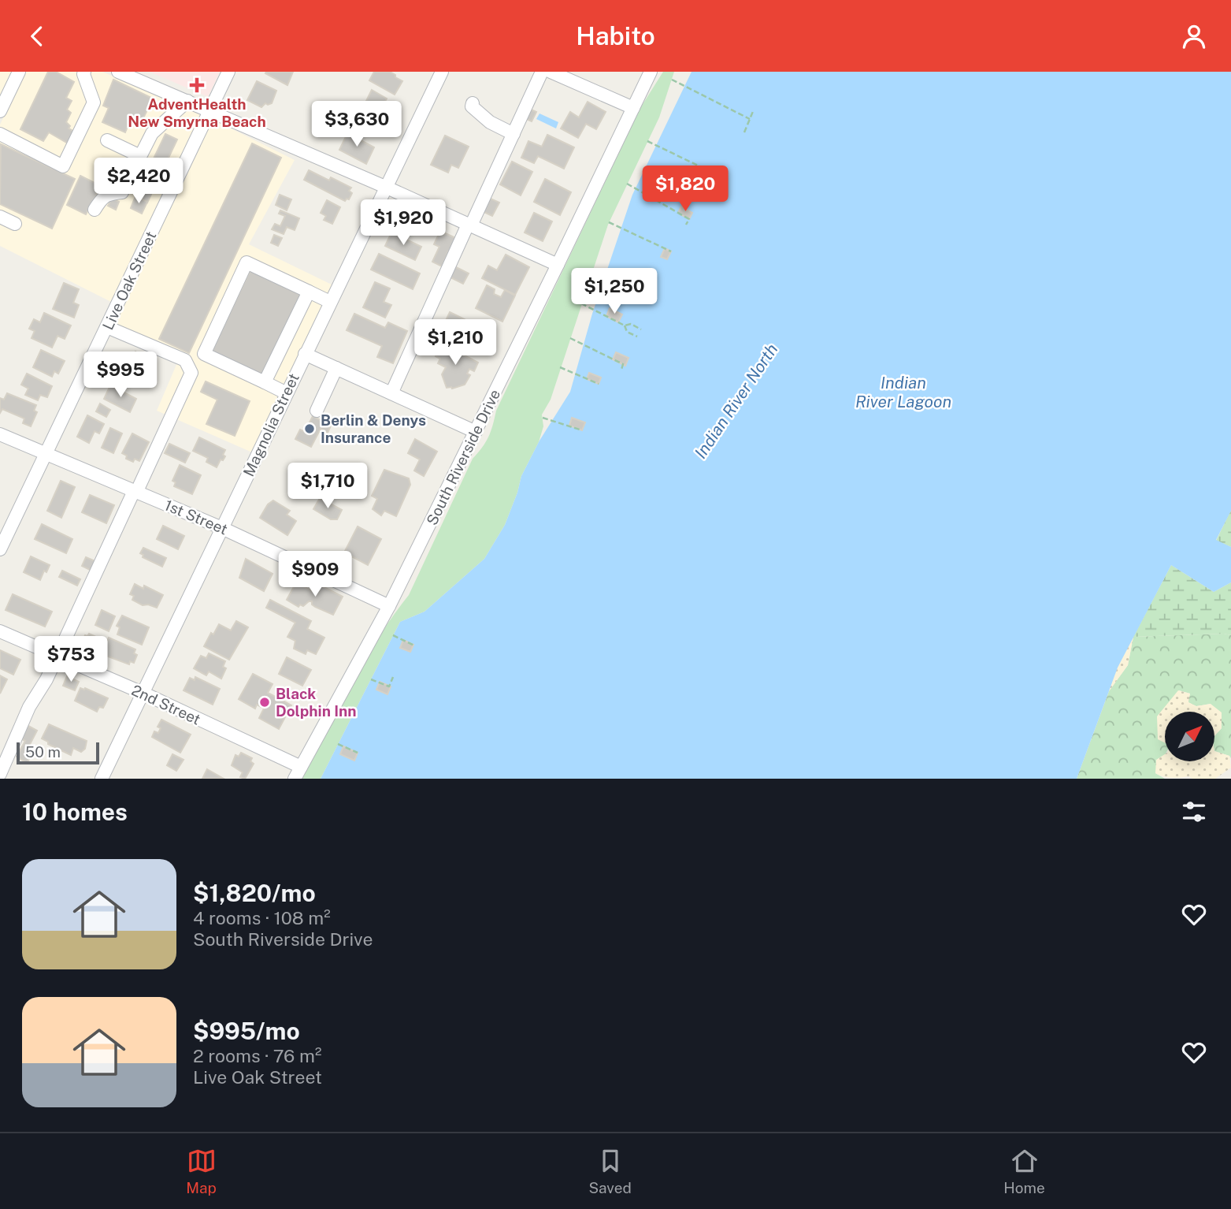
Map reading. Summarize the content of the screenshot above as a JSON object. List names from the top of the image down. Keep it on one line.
{"streets":{"street":["Live Oak Street","Magnolia Street","South Riverside Drive","1st Street","2nd Street"]},"crossings":[["Live Oak Street","1st Street"],["Magnolia Street","1st Street"],["Magnolia Street","2nd Street"],["South Riverside Drive","1st Street"],["South Riverside Drive","2nd Street"]],"water":["Indian River Lagoon","Indian River North"],"places":{"health":["AdventHealth New Smyrna Beach"],"other":["Berlin & Denys Insurance","Black Dolphin Inn"]},"scale_bar":"50 m","north":"top right","page":{"header":"Habito","price":["$3,630","$2,420","$1,820","$1,920","$1,250","$1,210","$995","$1,710","$909","$753"],"scale":"50 m","heading":"10 homes","list":[{"name":"$1,820/mo","note":"4 rooms · 108 m² · South Riverside Drive"},{"name":"$995/mo","note":"2 rooms · 76 m² · Live Oak Street"}],"tabs":["Map","Saved","Home"]}}
